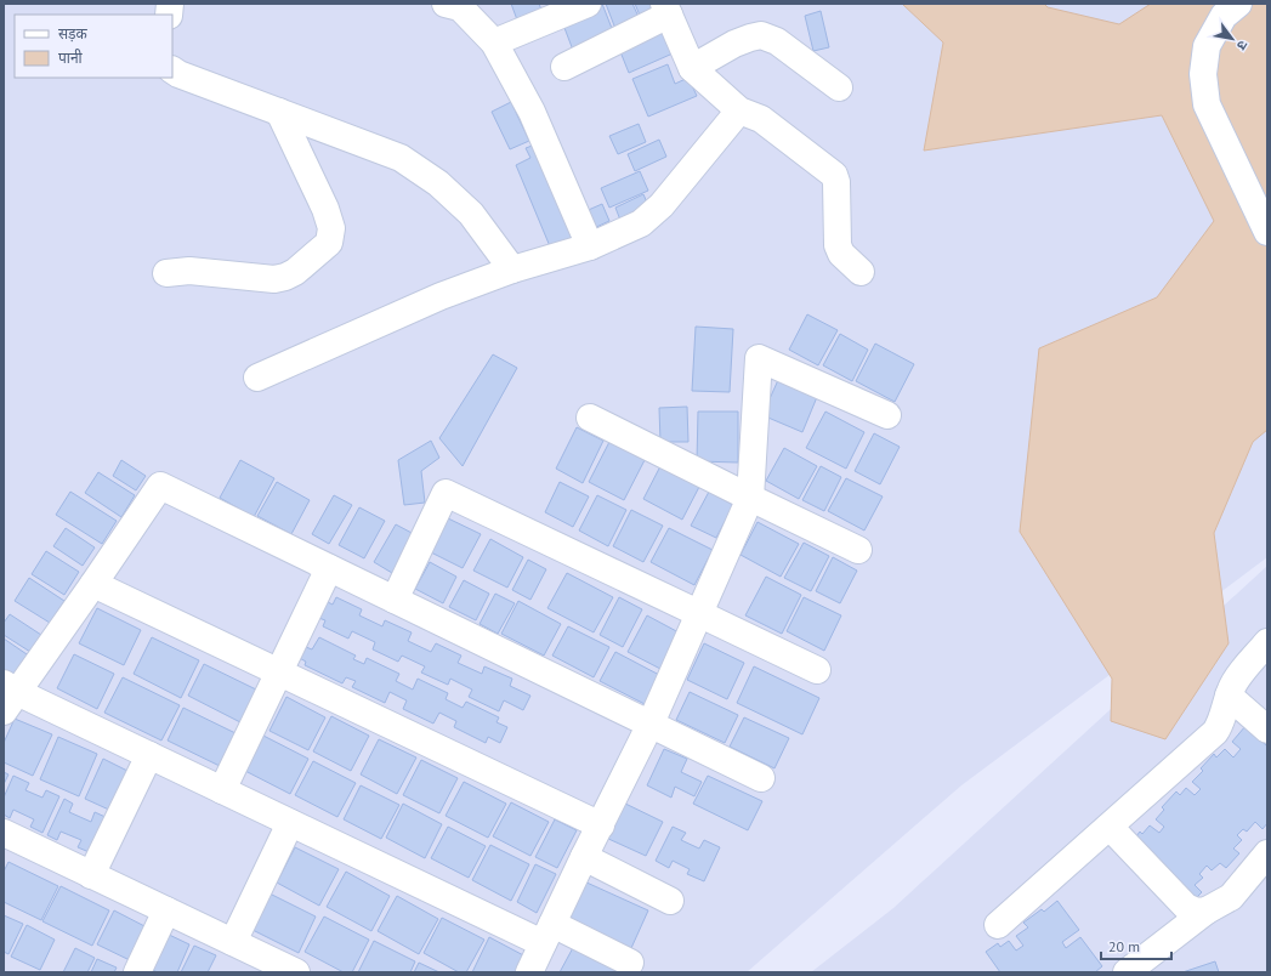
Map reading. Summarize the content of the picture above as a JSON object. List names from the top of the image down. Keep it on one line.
{"legend":["सड़क","पानी"],"scale_bar":"20 m","north":"bottom right"}
